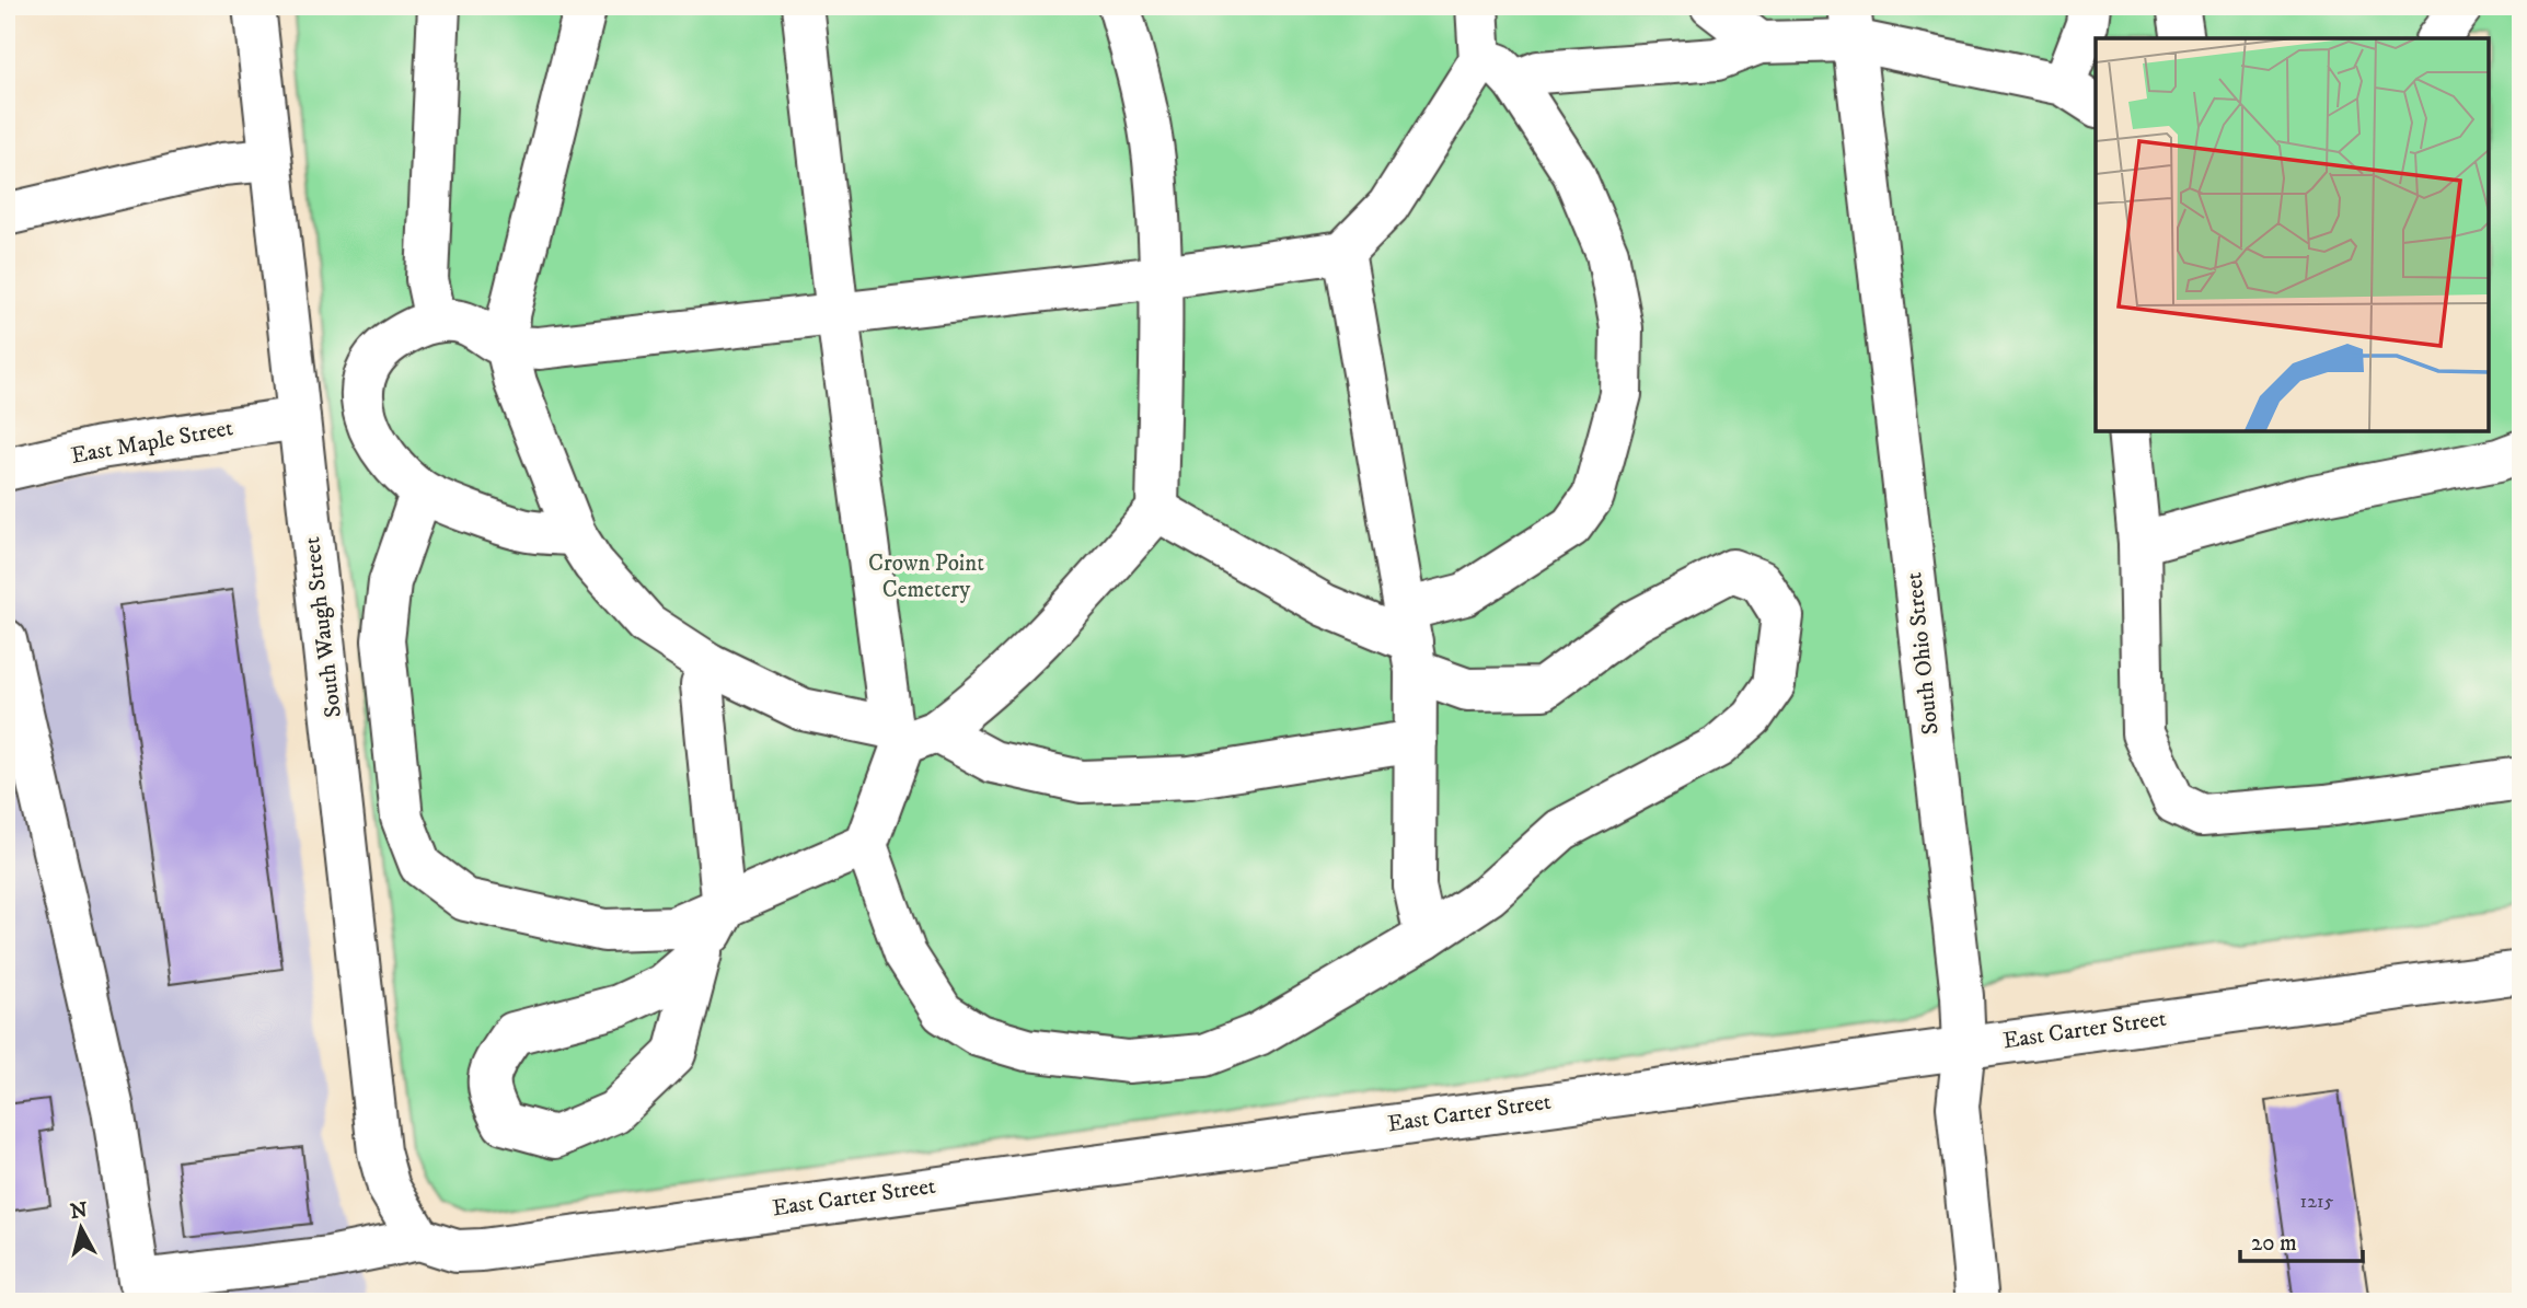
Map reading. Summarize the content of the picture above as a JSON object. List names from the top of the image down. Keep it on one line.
{"streets":{"street":["East Maple Street","South Waugh Street","South Ohio Street","East Carter Street"]},"crossings":[["East Maple Street","South Waugh Street"],["South Waugh Street","East Carter Street"],["South Ohio Street","East Carter Street"]],"parks":["Crown Point Cemetery"],"house_numbers":["1215"],"scale_bar":"20 m","north":"top"}
